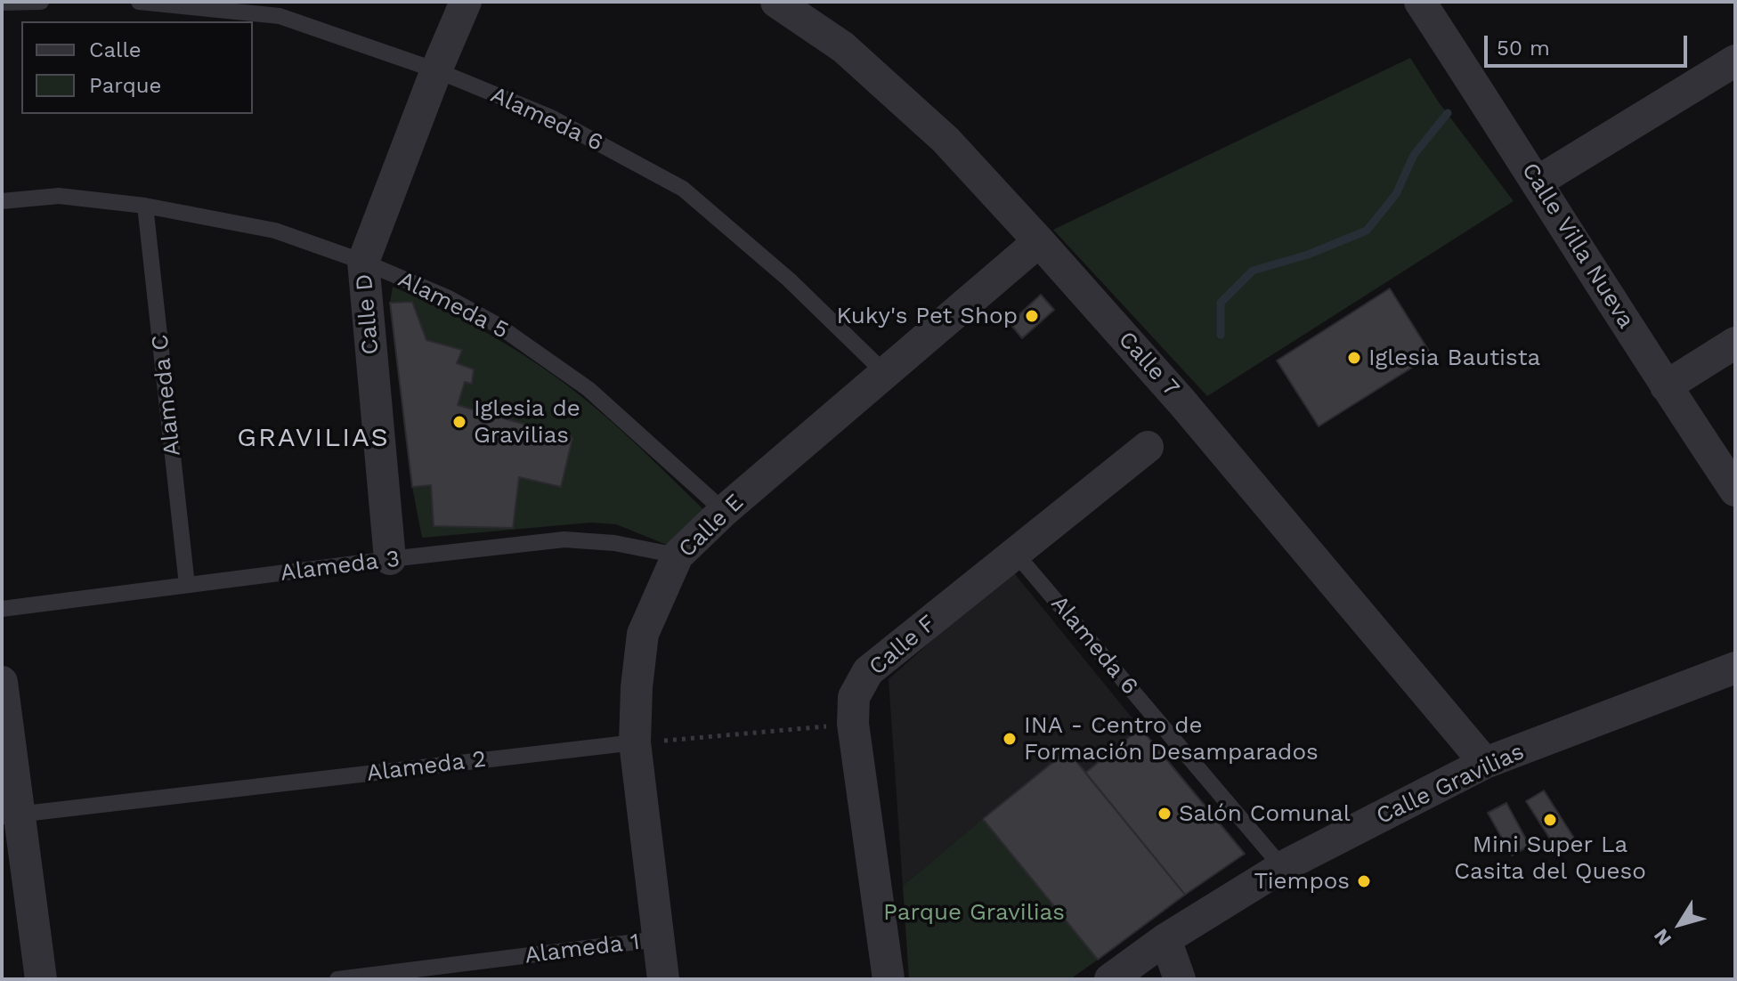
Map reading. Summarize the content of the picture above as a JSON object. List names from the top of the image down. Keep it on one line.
{"streets":{"street":["Calle Villa Nueva","Calle D","Calle 7","Calle E","Calle F","Calle Gravilias"],"lane":["Alameda 6","Alameda 5","Alameda C","Alameda 3","Alameda 2","Alameda 1"]},"crossings":[["Alameda 6","Calle D"],["Alameda 6","Calle E"],["Alameda 6","Calle F"],["Alameda 6","Calle Gravilias"],["Alameda 5","Calle D"],["Alameda 5","Alameda C"],["Alameda 5","Calle E"],["Calle D","Alameda 3"],["Calle 7","Calle E"],["Calle 7","Calle Gravilias"],["Alameda C","Alameda 3"],["Calle E","Alameda 3"],["Calle E","Alameda 2"],["Calle E","Alameda 1"]],"districts":["GRAVILIAS"],"parks":["Parque Gravilias"],"places":["Kuky's Pet Shop","Iglesia Bautista","Iglesia de Gravilias","INA - Centro de Formación Desamparados","Salón Comunal","Mini Super La Casita del Queso","Tiempos"],"legend":["Calle","Parque"],"scale_bar":"50 m","north":"bottom left"}
